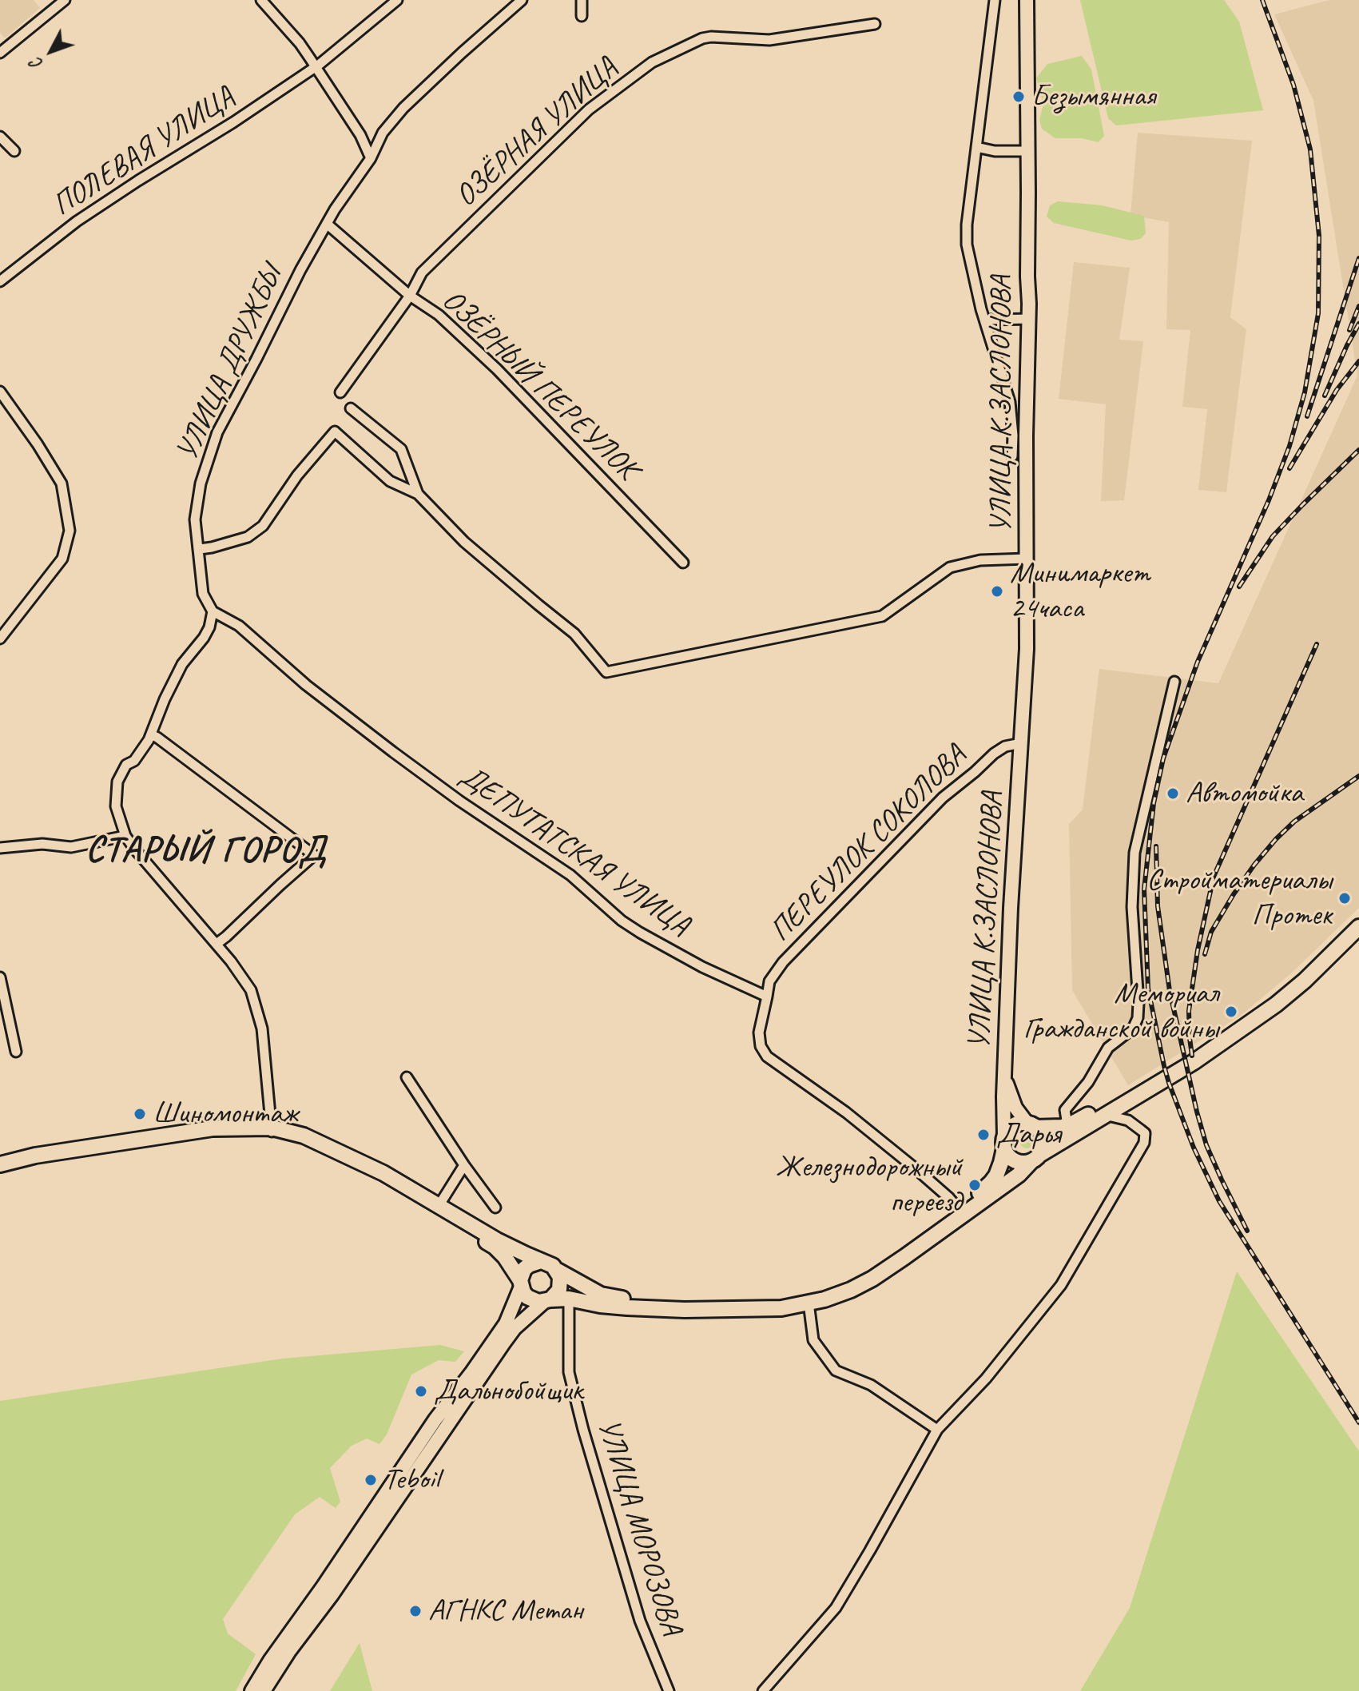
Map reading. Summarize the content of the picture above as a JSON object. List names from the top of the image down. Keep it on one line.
{"streets":{"street":["ОЗЁРНАЯ УЛИЦА","ПОЛЕВАЯ УЛИЦА","УЛИЦА ДРУЖБЫ","ОЗЁРНЫЙ ПЕРЕУЛОК","УЛИЦА К.ЗАСЛОНОВА","ПЕРЕУЛОК СОКОЛОВА","ДЕПУТАТСКАЯ УЛИЦА","УЛИЦА МОРОЗОВА"]},"crossings":[["ОЗЁРНАЯ УЛИЦА","ОЗЁРНЫЙ ПЕРЕУЛОК"],["УЛИЦА ДРУЖБЫ","ОЗЁРНЫЙ ПЕРЕУЛОК"],["УЛИЦА ДРУЖБЫ","ДЕПУТАТСКАЯ УЛИЦА"],["УЛИЦА К.ЗАСЛОНОВА","ПЕРЕУЛОК СОКОЛОВА"],["ПЕРЕУЛОК СОКОЛОВА","ДЕПУТАТСКАЯ УЛИЦА"]],"districts":["СТАРЫЙ ГОРОД"],"places":["Безымянная","Минимаркет 24часа","Автомойка","Стройматериалы Протек","Мемориал Гражданской войны","Шиномонтаж","Дарья","Железнодорожный переезд","Дальнобойщик","Teboil","АГНКС Метан"],"north":"bottom left"}
